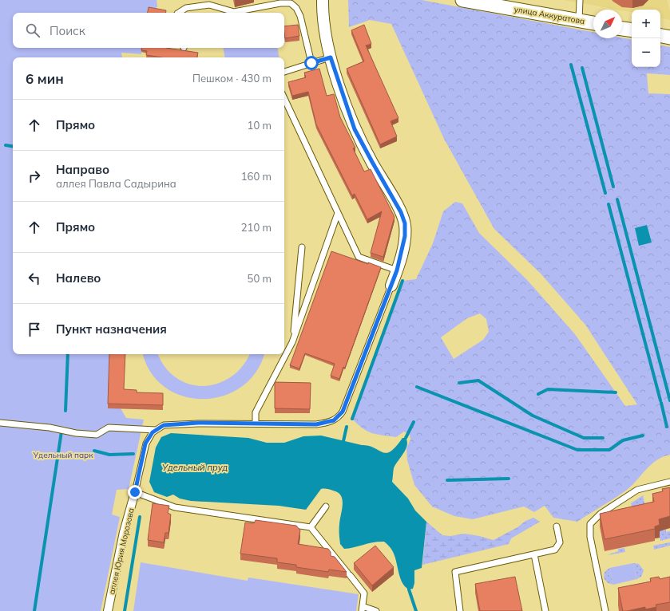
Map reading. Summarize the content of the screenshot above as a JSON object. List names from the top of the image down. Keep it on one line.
{"streets":{"street":["улица Аккуратова","аллея Юрия Морозова"]},"water":["Удельный пруд"],"parks":["Удельный парк"],"north":"top right","page":{"map_buttons":["+","−"],"search":"Поиск","heading":["6 мин","Пешком · 430 m"],"list":[["Прямо","10 m"],["Направо","аллея Павла Садырина","160 m"],["Прямо","210 m"],["Налево","50 m"],"Пункт назначения"]}}
